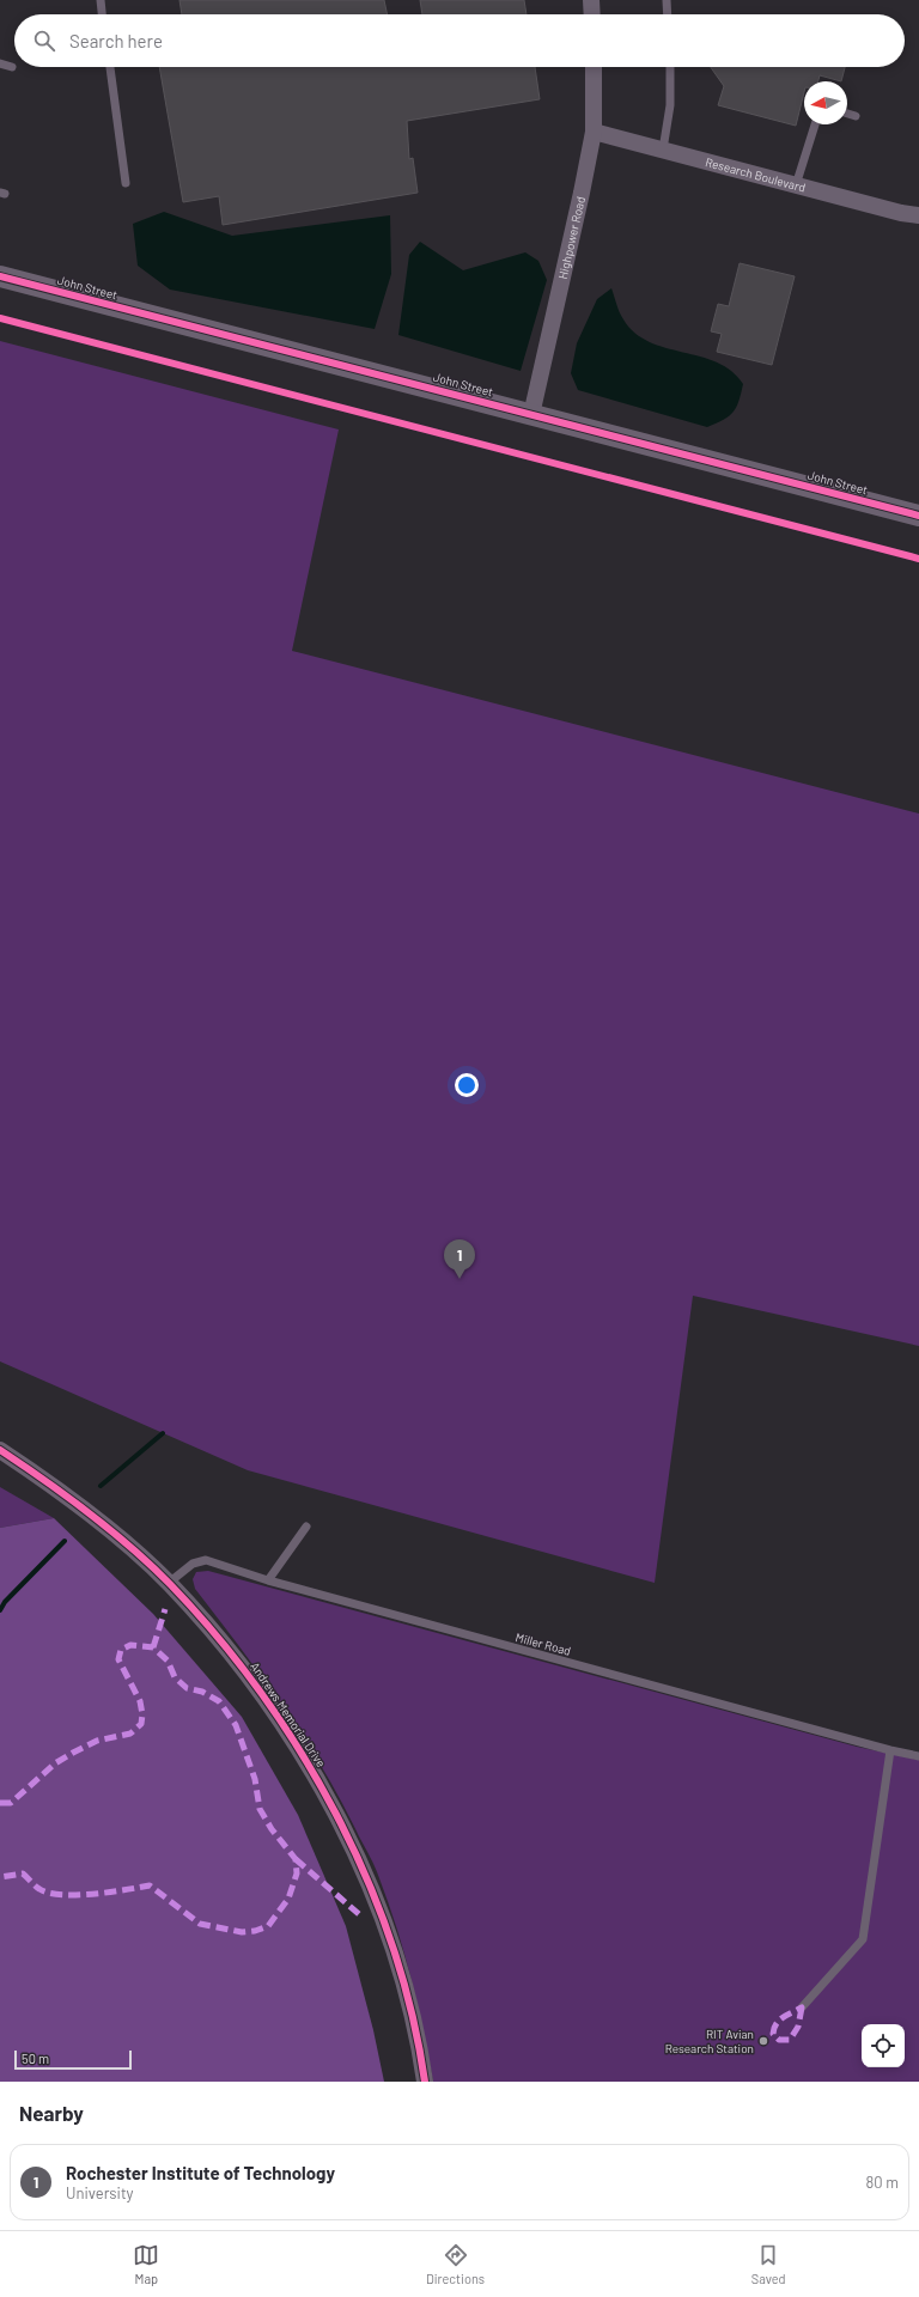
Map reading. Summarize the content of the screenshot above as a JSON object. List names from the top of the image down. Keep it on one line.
{"streets":{"street":["Research Boulevard","Highpower Road","John Street","Andrews Memorial Drive"],"lane":["Miller Road"]},"crossings":[["Research Boulevard","Highpower Road"],["Highpower Road","John Street"],["Miller Road","Andrews Memorial Drive"]],"places":["RIT Avian Research Station"],"scale_bar":"50 m","north":"left","page":{"search":"Search here","pins":"1","scale":"50 m","heading":"Nearby","list":[{"mark":"1","name":"Rochester Institute of Technology","note":"University","value":"80 m"}],"nav":["Map","Directions","Saved"]}}
